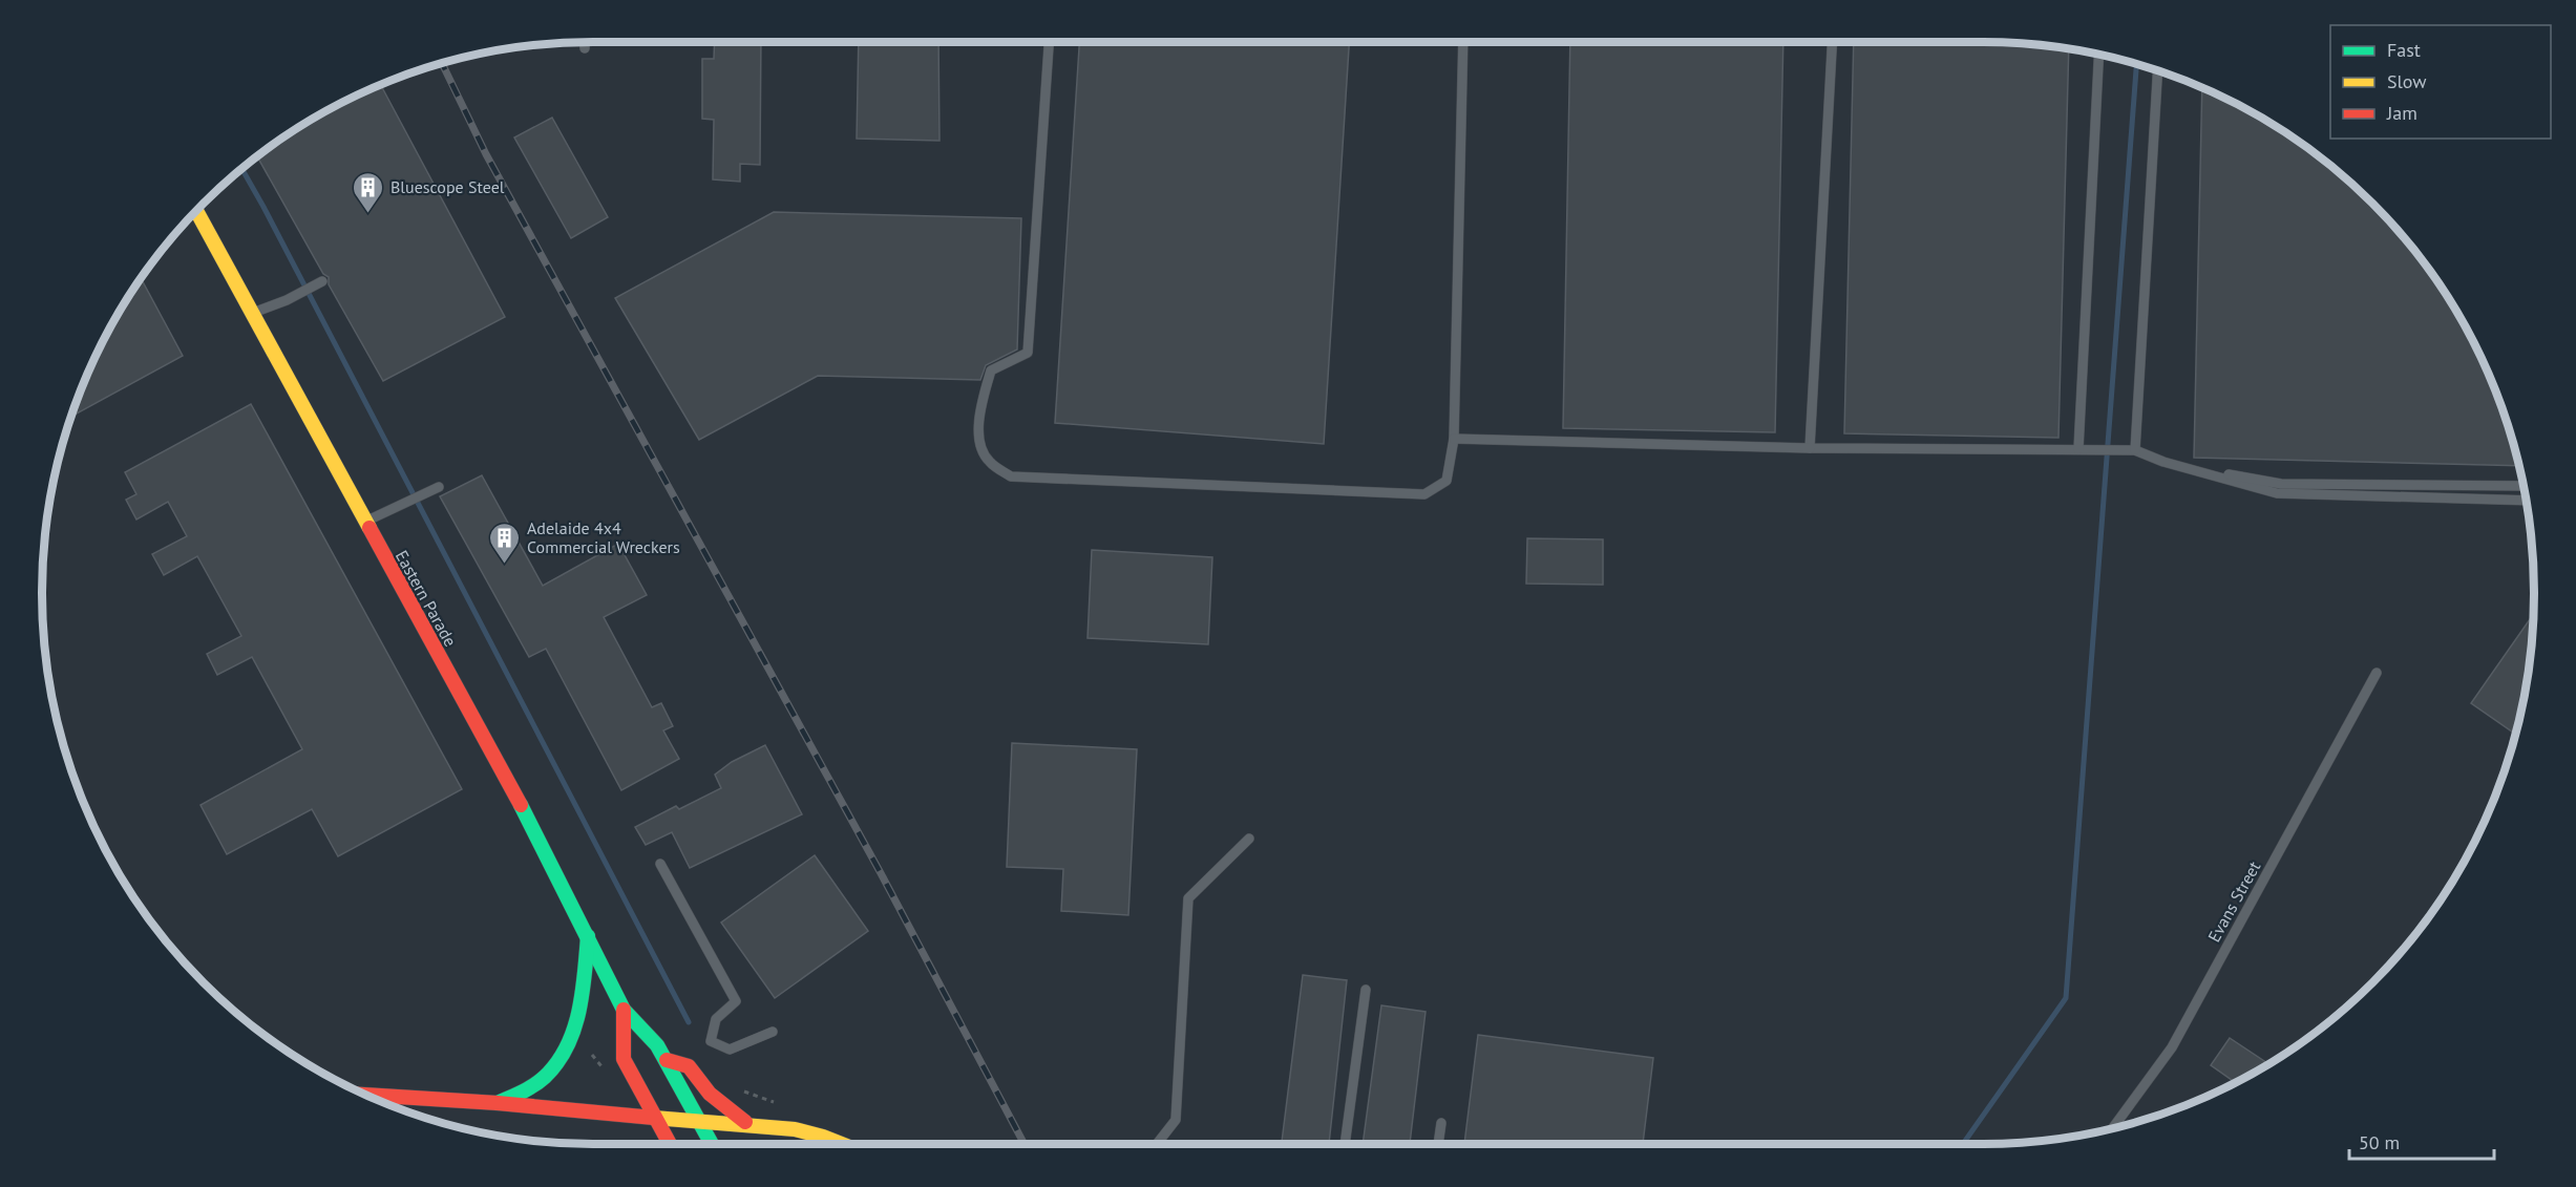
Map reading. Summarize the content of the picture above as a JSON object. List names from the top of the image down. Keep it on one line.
{"streets":{"main road":["Eastern Parade"],"lane":["Evans Street"]},"places":{"building":["Bluescope Steel","Adelaide 4x4 Commercial Wreckers"]},"legend":["Fast","Slow","Jam"],"scale_bar":"50 m"}
